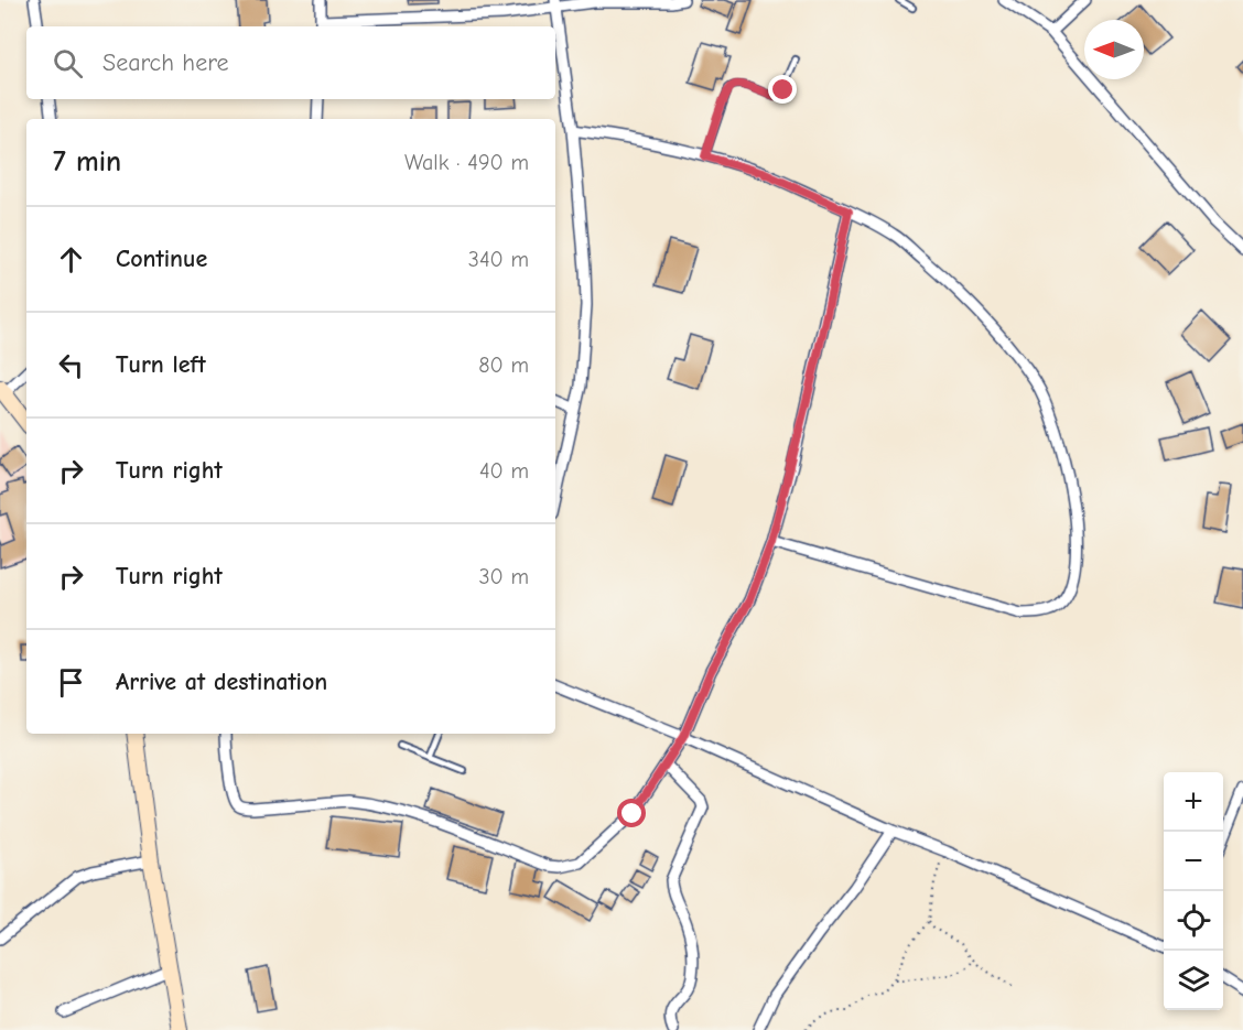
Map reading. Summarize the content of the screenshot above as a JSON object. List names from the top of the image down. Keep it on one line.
{"north":"left","page":{"search":"Search here","heading":["7 min","Walk · 490 m"],"list":[["Continue","340 m"],["Turn left","80 m"],["Turn right","40 m"],["Turn right","30 m"],"Arrive at destination"],"map_buttons":["+","−"]}}
